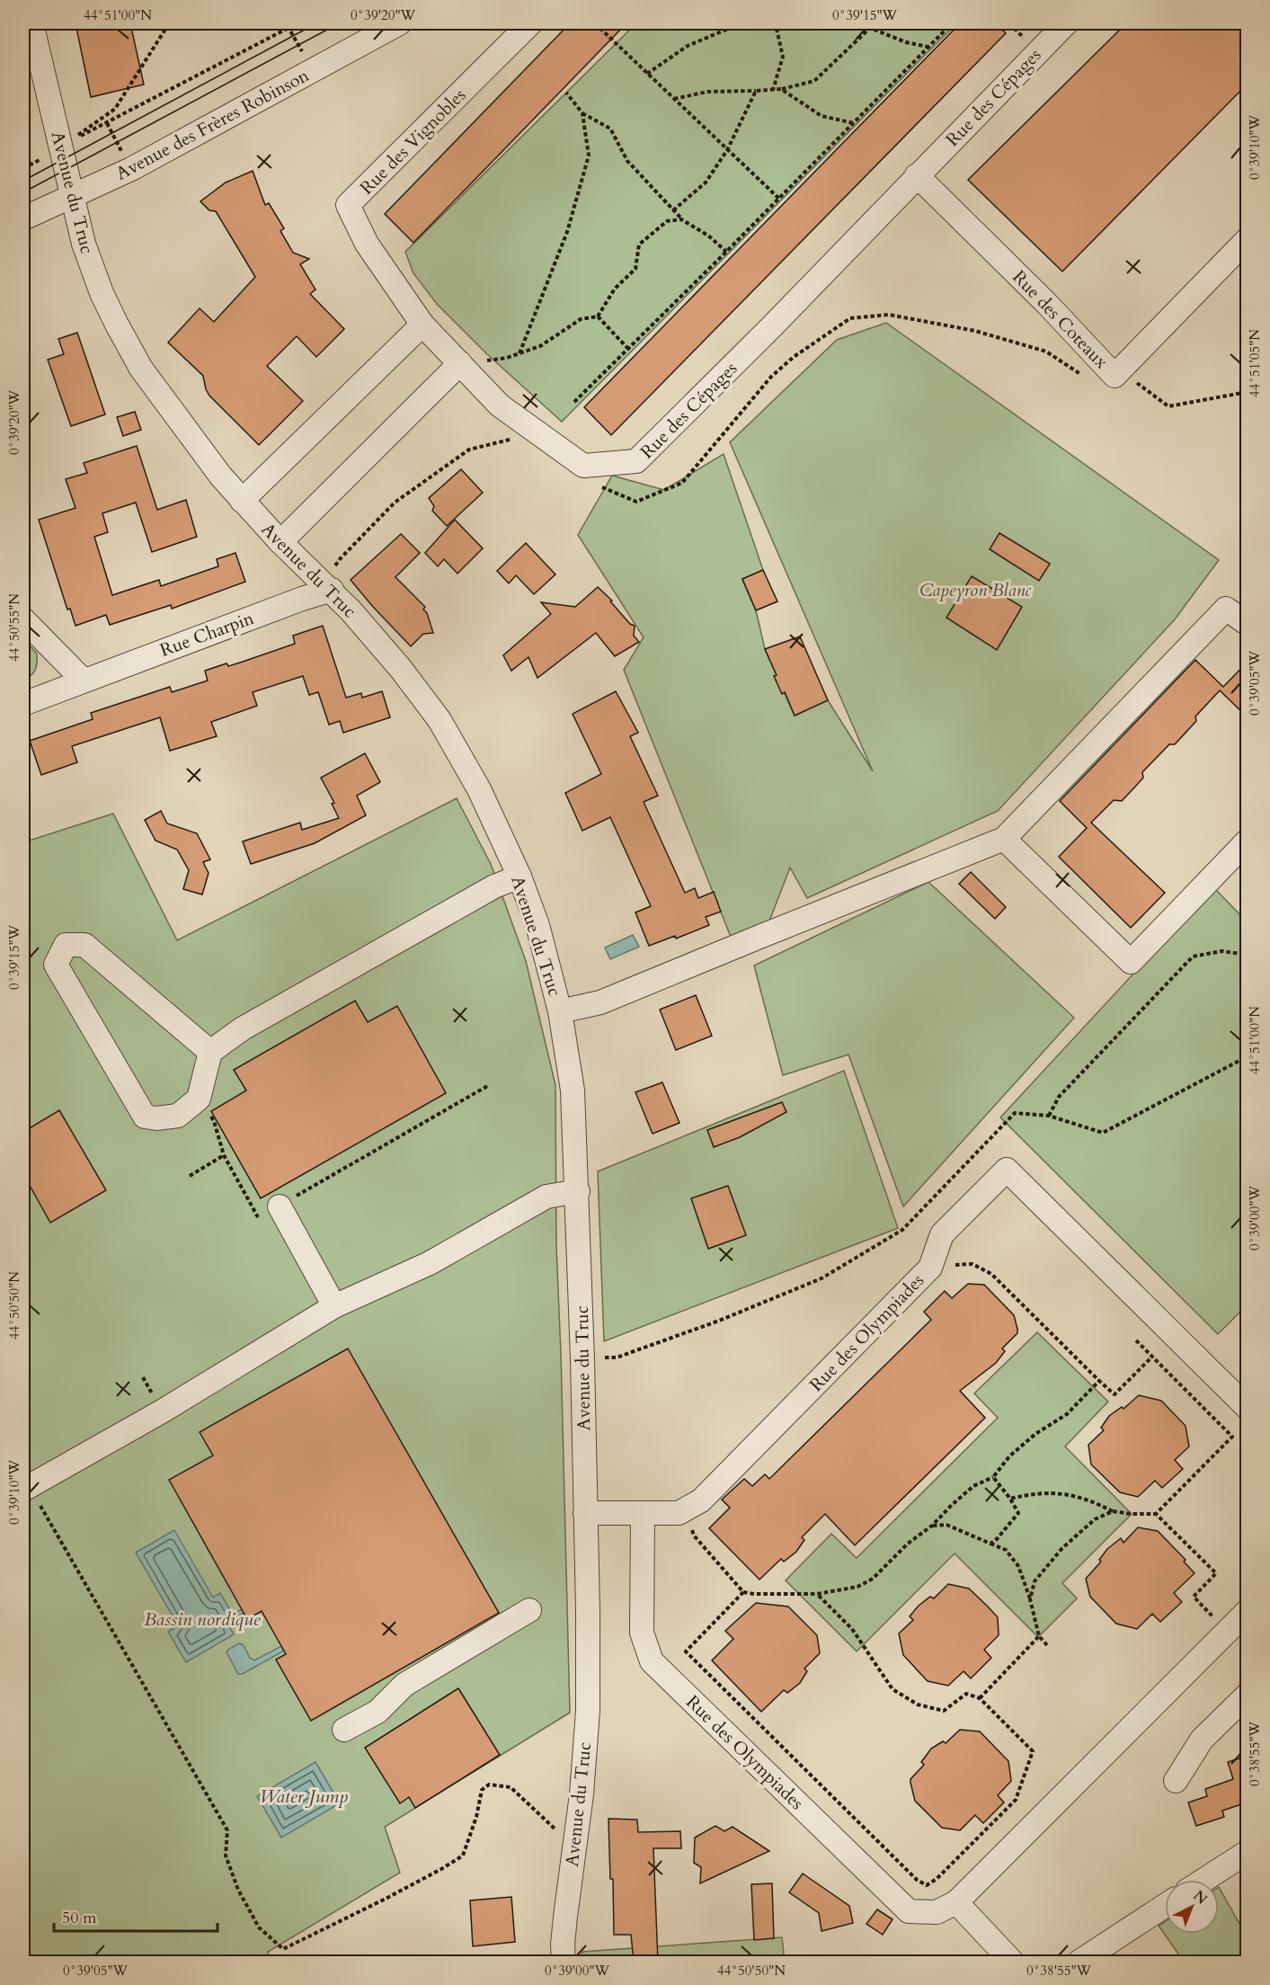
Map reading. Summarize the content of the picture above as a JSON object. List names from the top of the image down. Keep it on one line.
{"streets":{"street":["Rue des Cépages","Avenue des Frères Robinson","Rue des Vignobles","Avenue du Truc","Rue des Coteaux","Rue Charpin","Rue des Olympiades"]},"crossings":[["Rue des Cépages","Rue des Vignobles"],["Rue des Cépages","Rue des Coteaux"],["Avenue des Frères Robinson","Avenue du Truc"],["Avenue du Truc","Rue Charpin"],["Avenue du Truc","Rue des Olympiades"]],"water":["Bassin nordique","Water Jump"],"parks":["Capeyron Blanc"],"scale_bar":"50 m","north":"top right","coordinates":["44°51'00\"N","0°39'20\"W","0°39'15\"W","0°39'10\"W","44°51'05\"N","44°50'55\"N","0°39'05\"W","0°39'00\"W","44°50'50\"N","0°38'55\"W"]}
